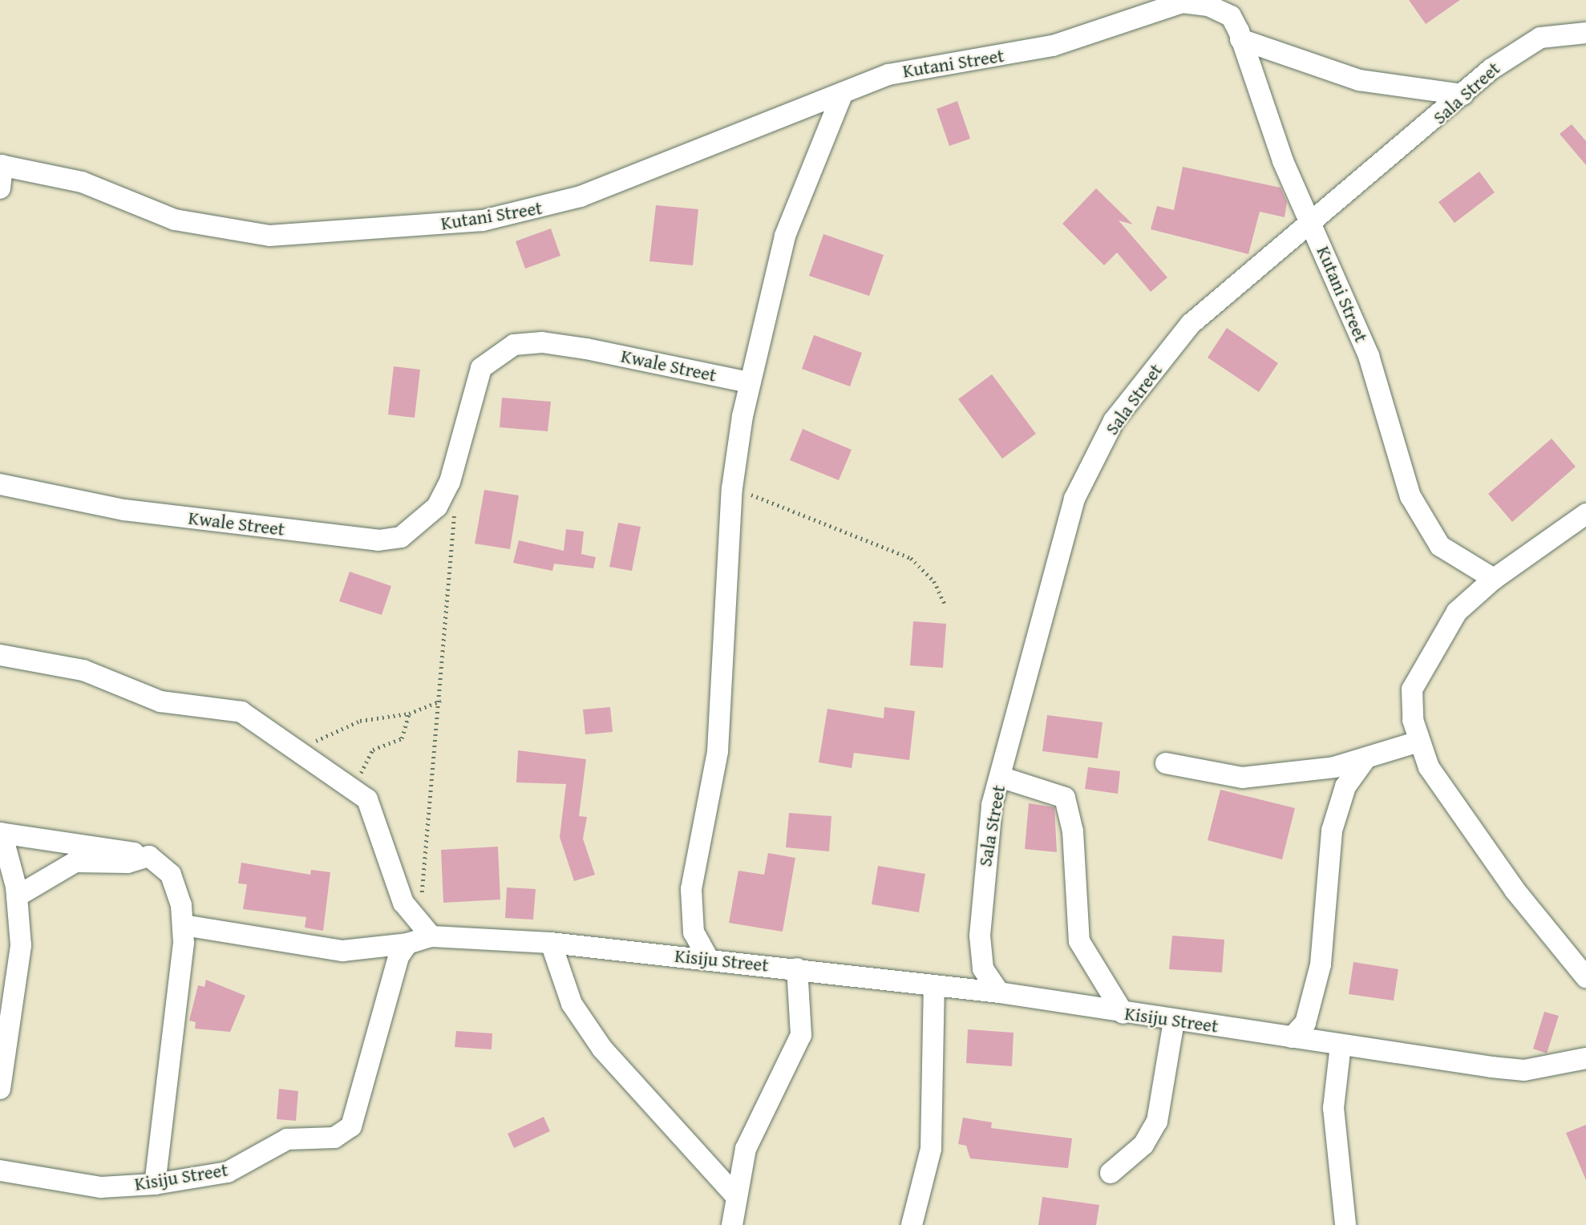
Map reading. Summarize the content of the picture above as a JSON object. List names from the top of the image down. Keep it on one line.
{"streets":{"street":["Kutani Street","Sala Street","Kwale Street","Kisiju Street"]},"crossings":[["Kutani Street","Sala Street"],["Sala Street","Kisiju Street"]]}
